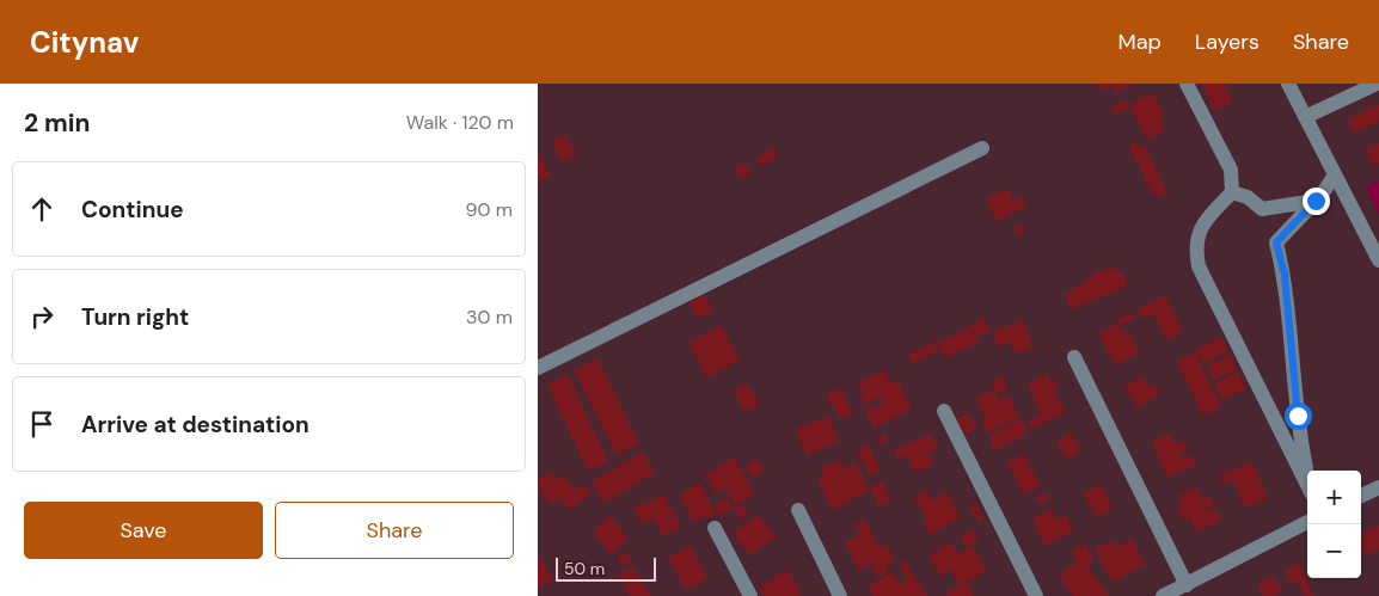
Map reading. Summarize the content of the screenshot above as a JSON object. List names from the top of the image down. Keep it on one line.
{"scale_bar":"50 m","page":{"header":"Citynav","nav":["Map","Layers","Share"],"heading":["2 min","Walk · 120 m"],"list":[["Continue","90 m"],["Turn right","30 m"],"Arrive at destination"],"map_buttons":["+","−"],"buttons":["Save","Share"],"scale":"50 m"}}
